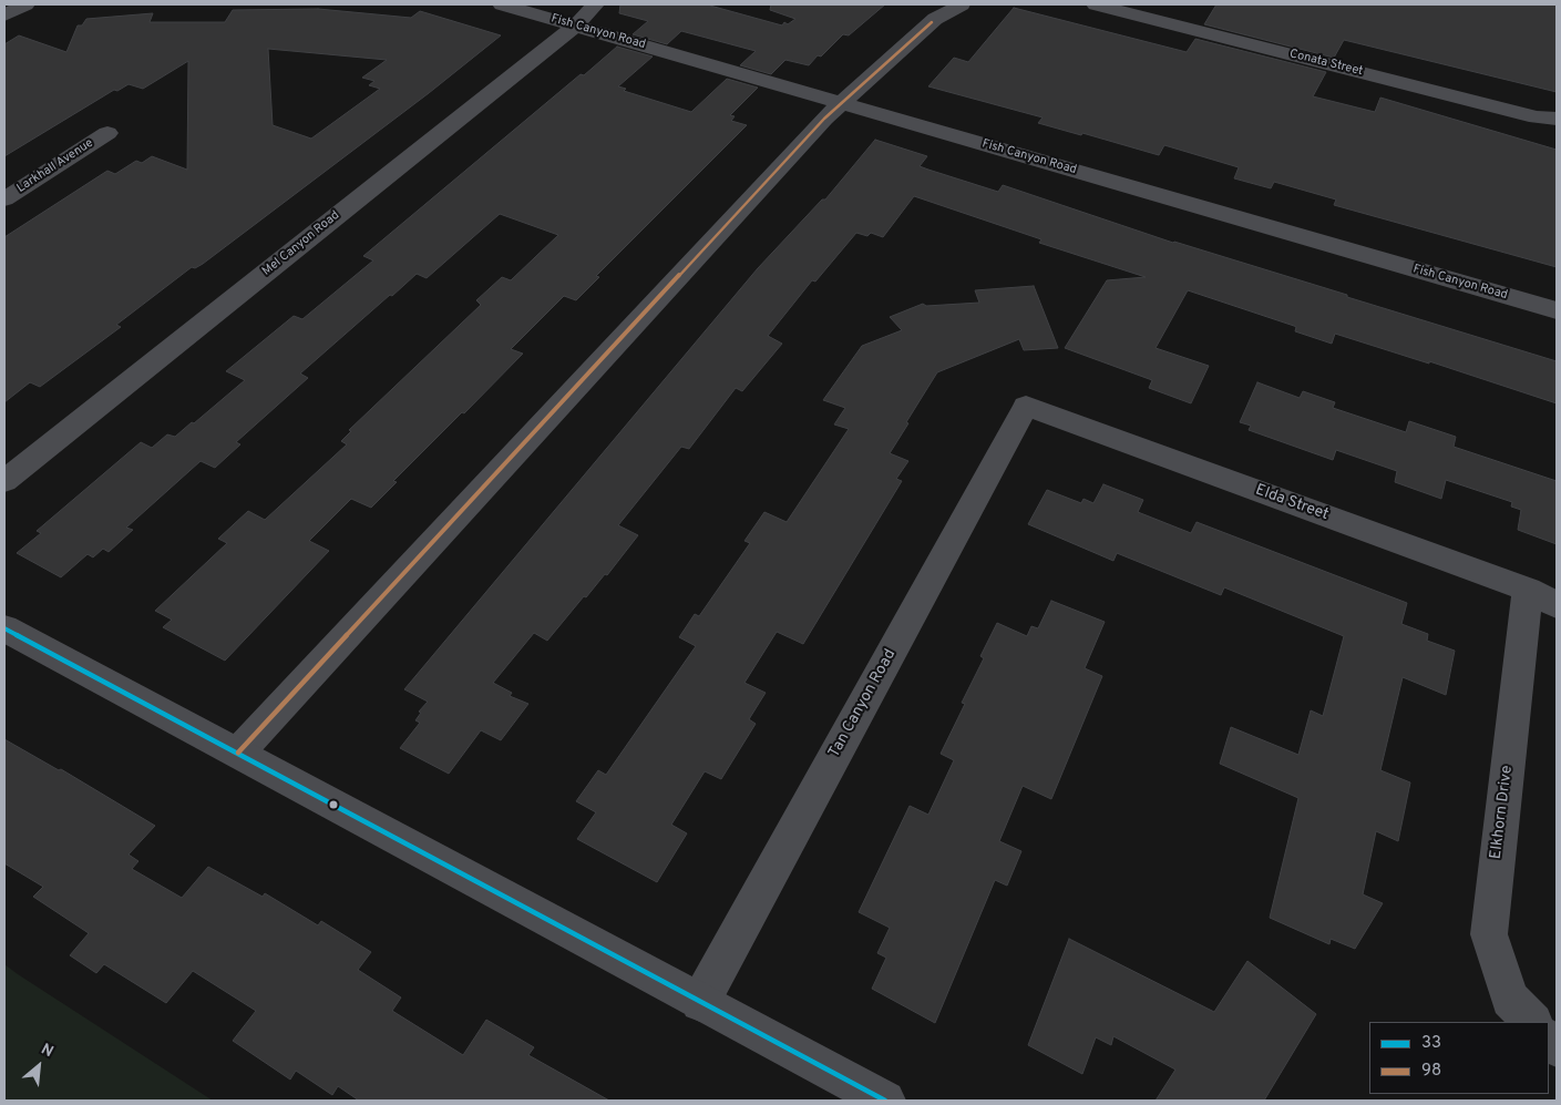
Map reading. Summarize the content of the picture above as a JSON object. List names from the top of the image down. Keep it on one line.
{"streets":{"street":["Fish Canyon Road","Conata Street","Larkhall Avenue","Mel Canyon Road","Elda Street","Tan Canyon Road","Elkhorn Drive"]},"crossings":[["Fish Canyon Road","Mel Canyon Road"],["Elda Street","Tan Canyon Road"],["Elda Street","Elkhorn Drive"]],"lines":["transit line 98","transit line 33"],"legend":["33","98"],"north":"top right"}
